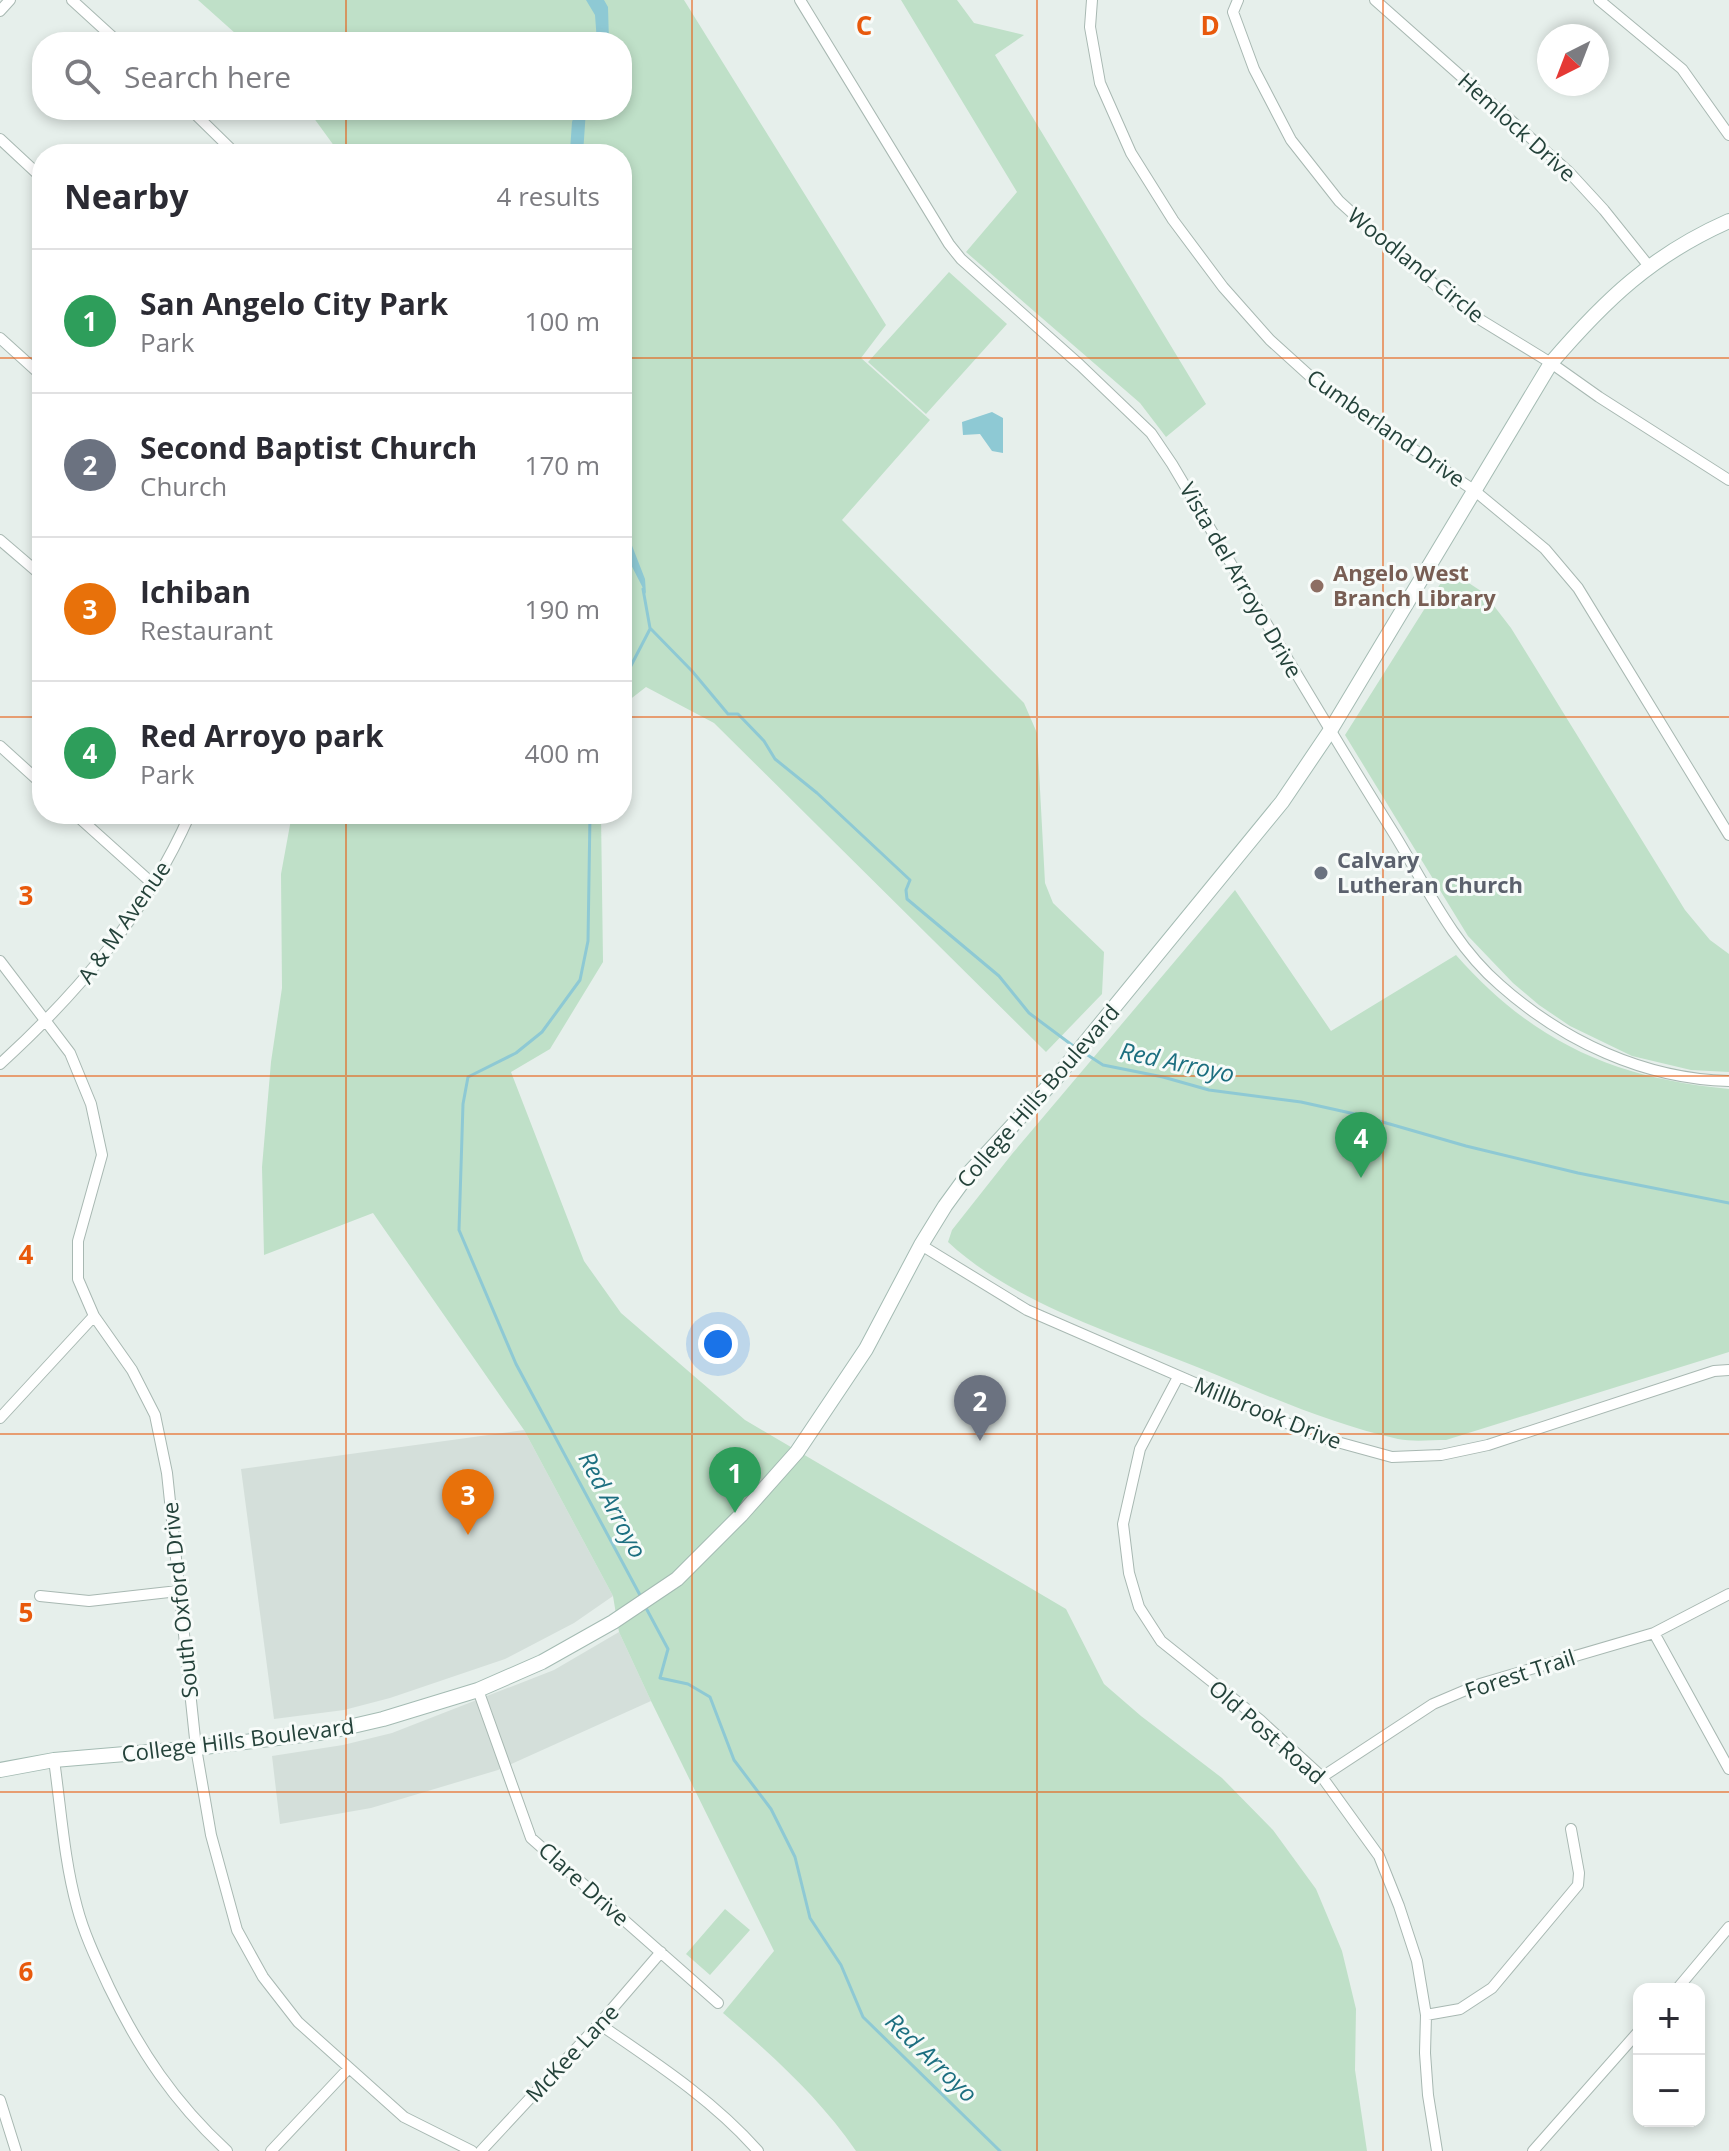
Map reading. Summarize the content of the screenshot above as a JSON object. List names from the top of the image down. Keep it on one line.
{"streets":{"street":["Hemlock Drive","Woodland Circle","Cumberland Drive","Vista del Arroyo Drive","A & M Avenue","College Hills Boulevard","Millbrook Drive","South Oxford Drive","Forest Trail","Old Post Road","Clare Drive","McKee Lane"]},"crossings":[["Hemlock Drive","College Hills Boulevard"],["Woodland Circle","College Hills Boulevard"],["Cumberland Drive","College Hills Boulevard"],["Vista del Arroyo Drive","College Hills Boulevard"],["A & M Avenue","South Oxford Drive"],["College Hills Boulevard","Millbrook Drive"],["College Hills Boulevard","South Oxford Drive"],["College Hills Boulevard","Clare Drive"],["Millbrook Drive","Old Post Road"],["Forest Trail","Old Post Road"],["Clare Drive","McKee Lane"]],"water":["Red Arroyo"],"places":["Angelo West Branch Library","Calvary Lutheran Church"],"north":"bottom left","page":{"search":"Search here","heading":["Nearby","4 results"],"list":[{"mark":"1","name":"San Angelo City Park","note":"Park","value":"100 m"},{"mark":"2","name":"Second Baptist Church","note":"Church","value":"170 m"},{"mark":"3","name":"Ichiban","note":"Restaurant","value":"190 m"},{"mark":"4","name":"Red Arroyo park","note":"Park","value":"400 m"}],"pins":["4","2","1","3"],"map_buttons":["+","−"]},"grid":{"columns":["C","D"],"rows":["3","4","5","6"]}}
